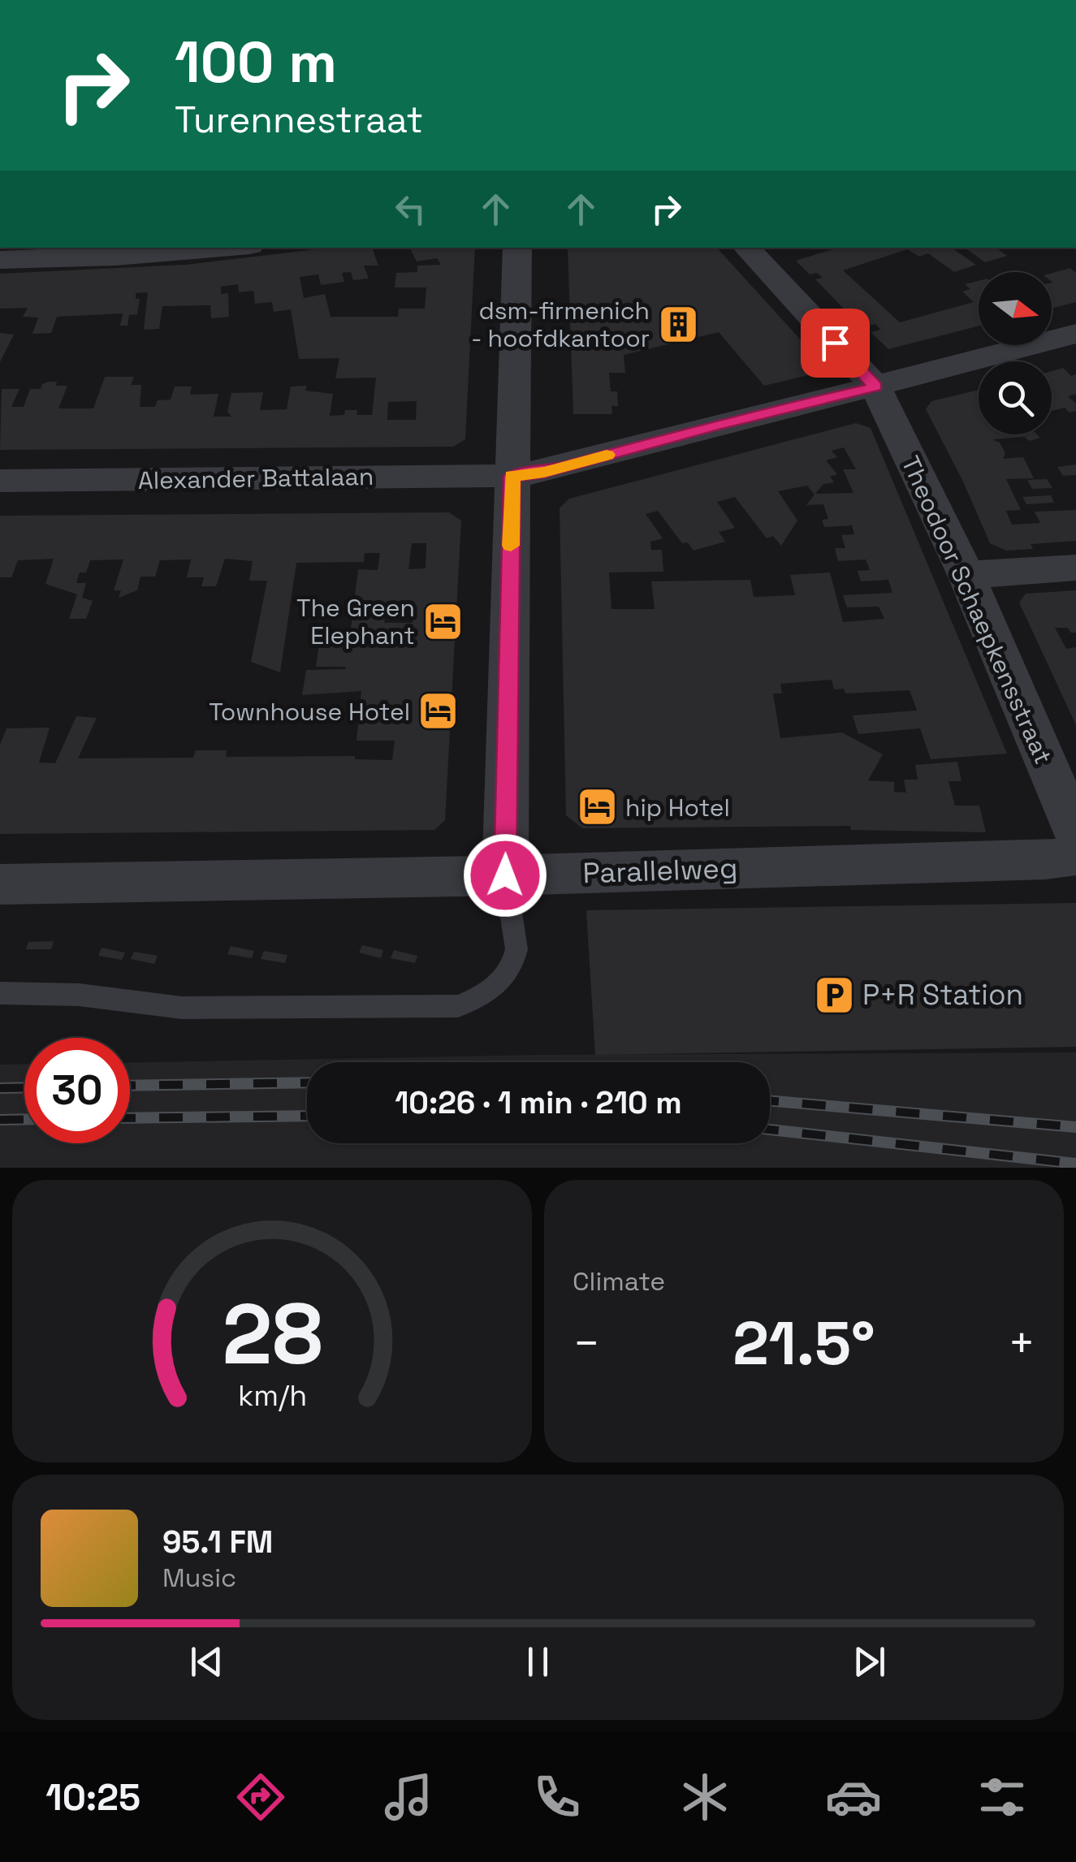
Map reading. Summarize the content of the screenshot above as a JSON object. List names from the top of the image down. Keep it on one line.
{"streets":{"street":["Alexander Battalaan","Theodoor Schaepkensstraat","Parallelweg"]},"crossings":[["Alexander Battalaan","Theodoor Schaepkensstraat"]],"places":{"building":["dsm-firmenich - hoofdkantoor"],"hotel":["The Green Elephant","Townhouse Hotel","hip Hotel"],"parking":["P+R Station"]},"north":"right","page":{"turn":["100 m","Turennestraat"],"limit":"30","trip":"10:26 · 1 min · 210 m","tile":"Climate","heat":["−","21.5°","+"],"song":["95.1 FM","Music"],"tabs":"10:25","gauge":["28","km/h"]}}
